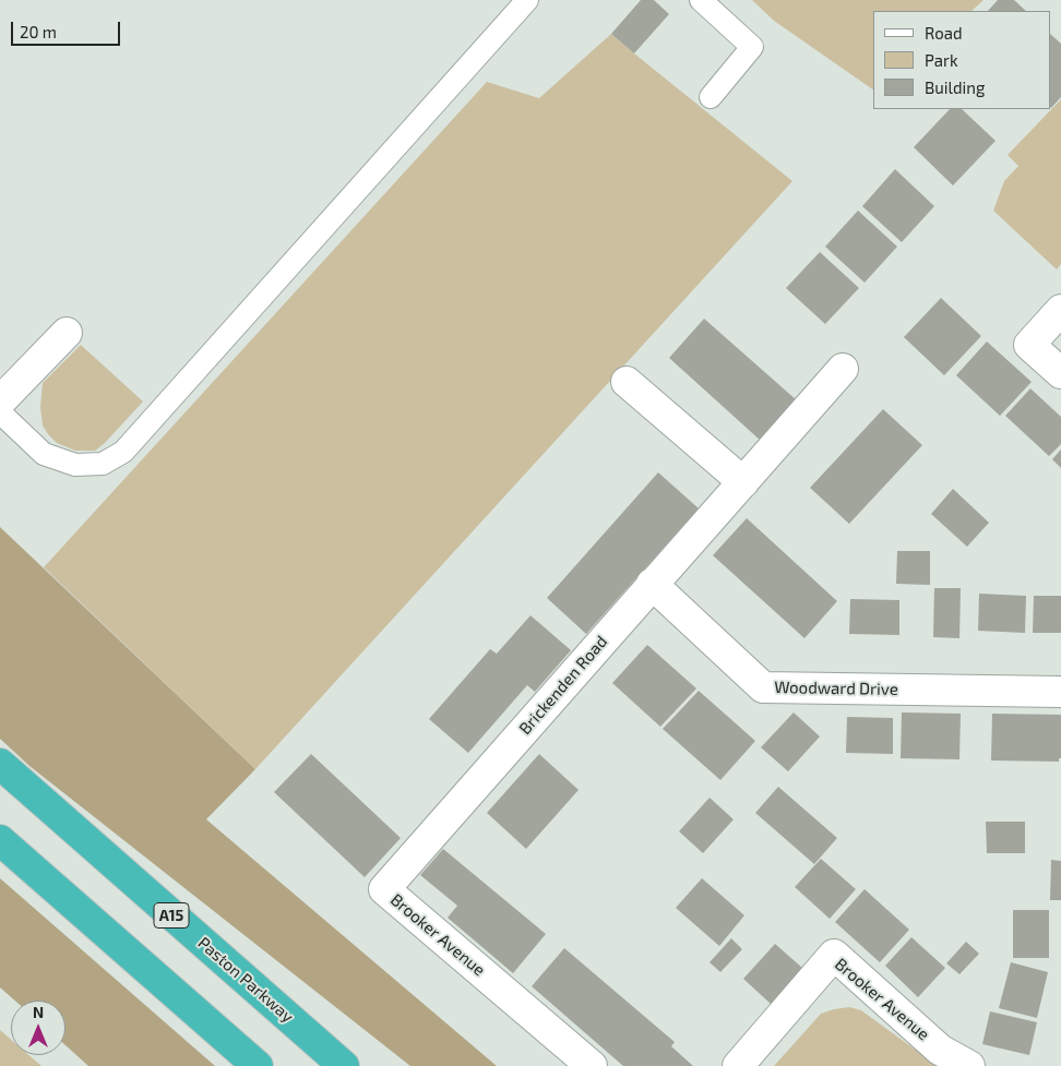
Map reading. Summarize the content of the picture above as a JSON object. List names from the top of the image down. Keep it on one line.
{"streets":{"highway":["A15","Paston Parkway"],"street":["Brickenden Road","Woodward Drive","Brooker Avenue"]},"crossings":[["Brickenden Road","Woodward Drive"],["Brickenden Road","Brooker Avenue"]],"legend":["Road","Park","Building"],"scale_bar":"20 m","north":"top"}
